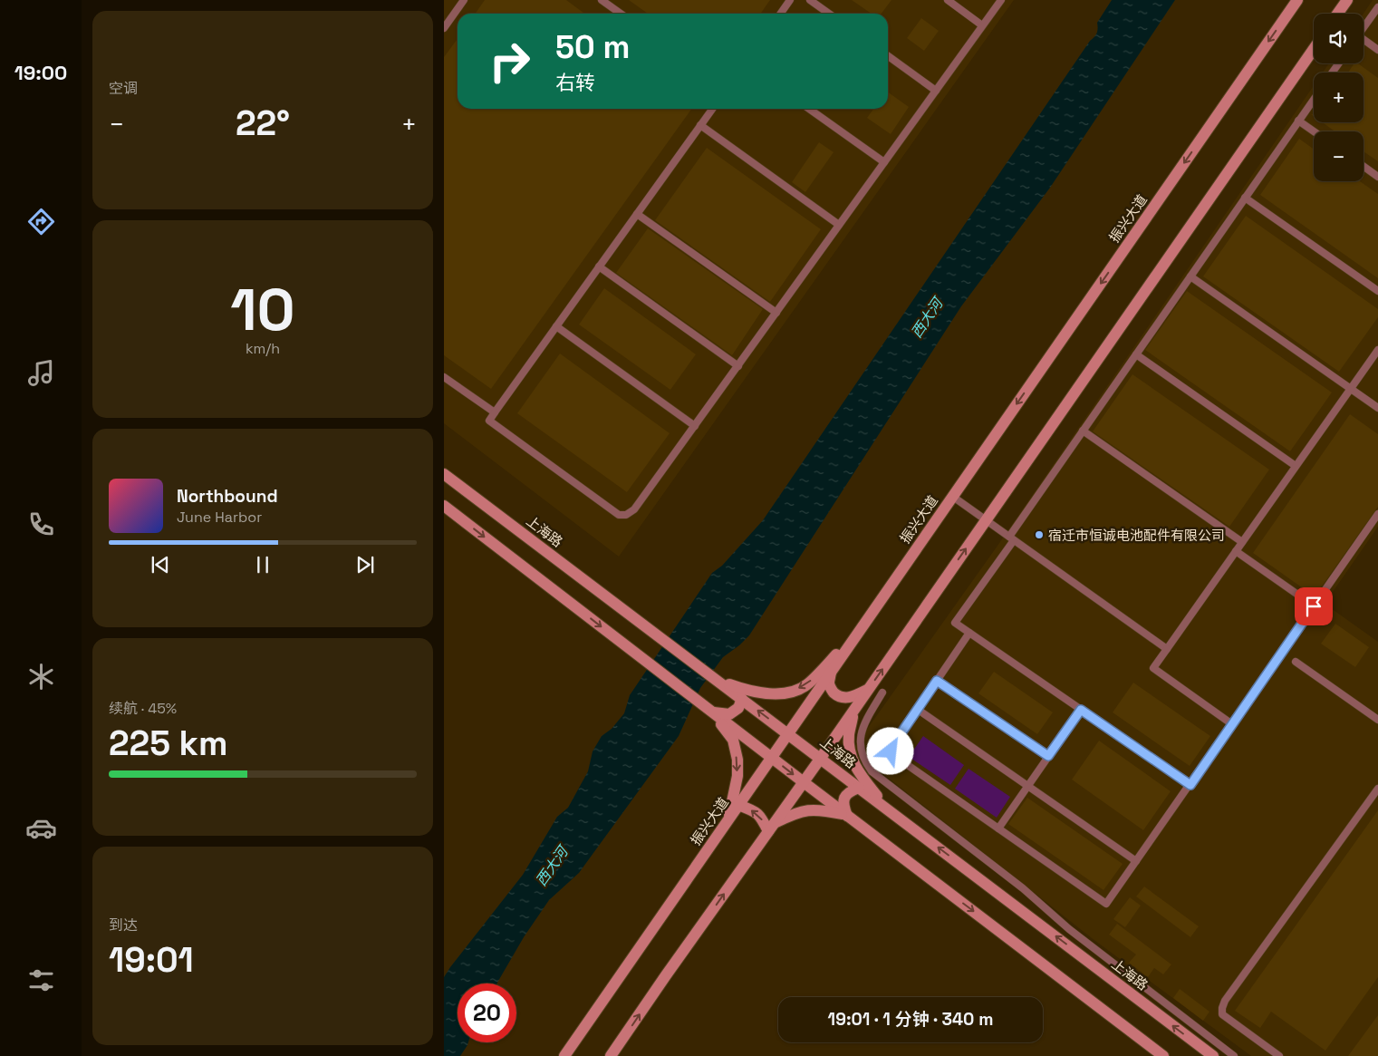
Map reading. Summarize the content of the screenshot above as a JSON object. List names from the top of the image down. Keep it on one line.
{"streets":{"main road":["振兴大道","上海路"]},"crossings":[["振兴大道","上海路"]],"water":["西大河"],"places":["宿迁市恒诚电池配件有限公司"],"page":{"tabs":"19:00","tile":["空调",["10","km/h"],["续航 · 45%","225 km"],["到达","19:01"]],"map_buttons":["+","−"],"turn":["50 m","右转"],"heat":["−","22°","+"],"song":["Northbound","June Harbor"],"limit":"20","trip":"19:01 · 1 分钟 · 340 m"}}
